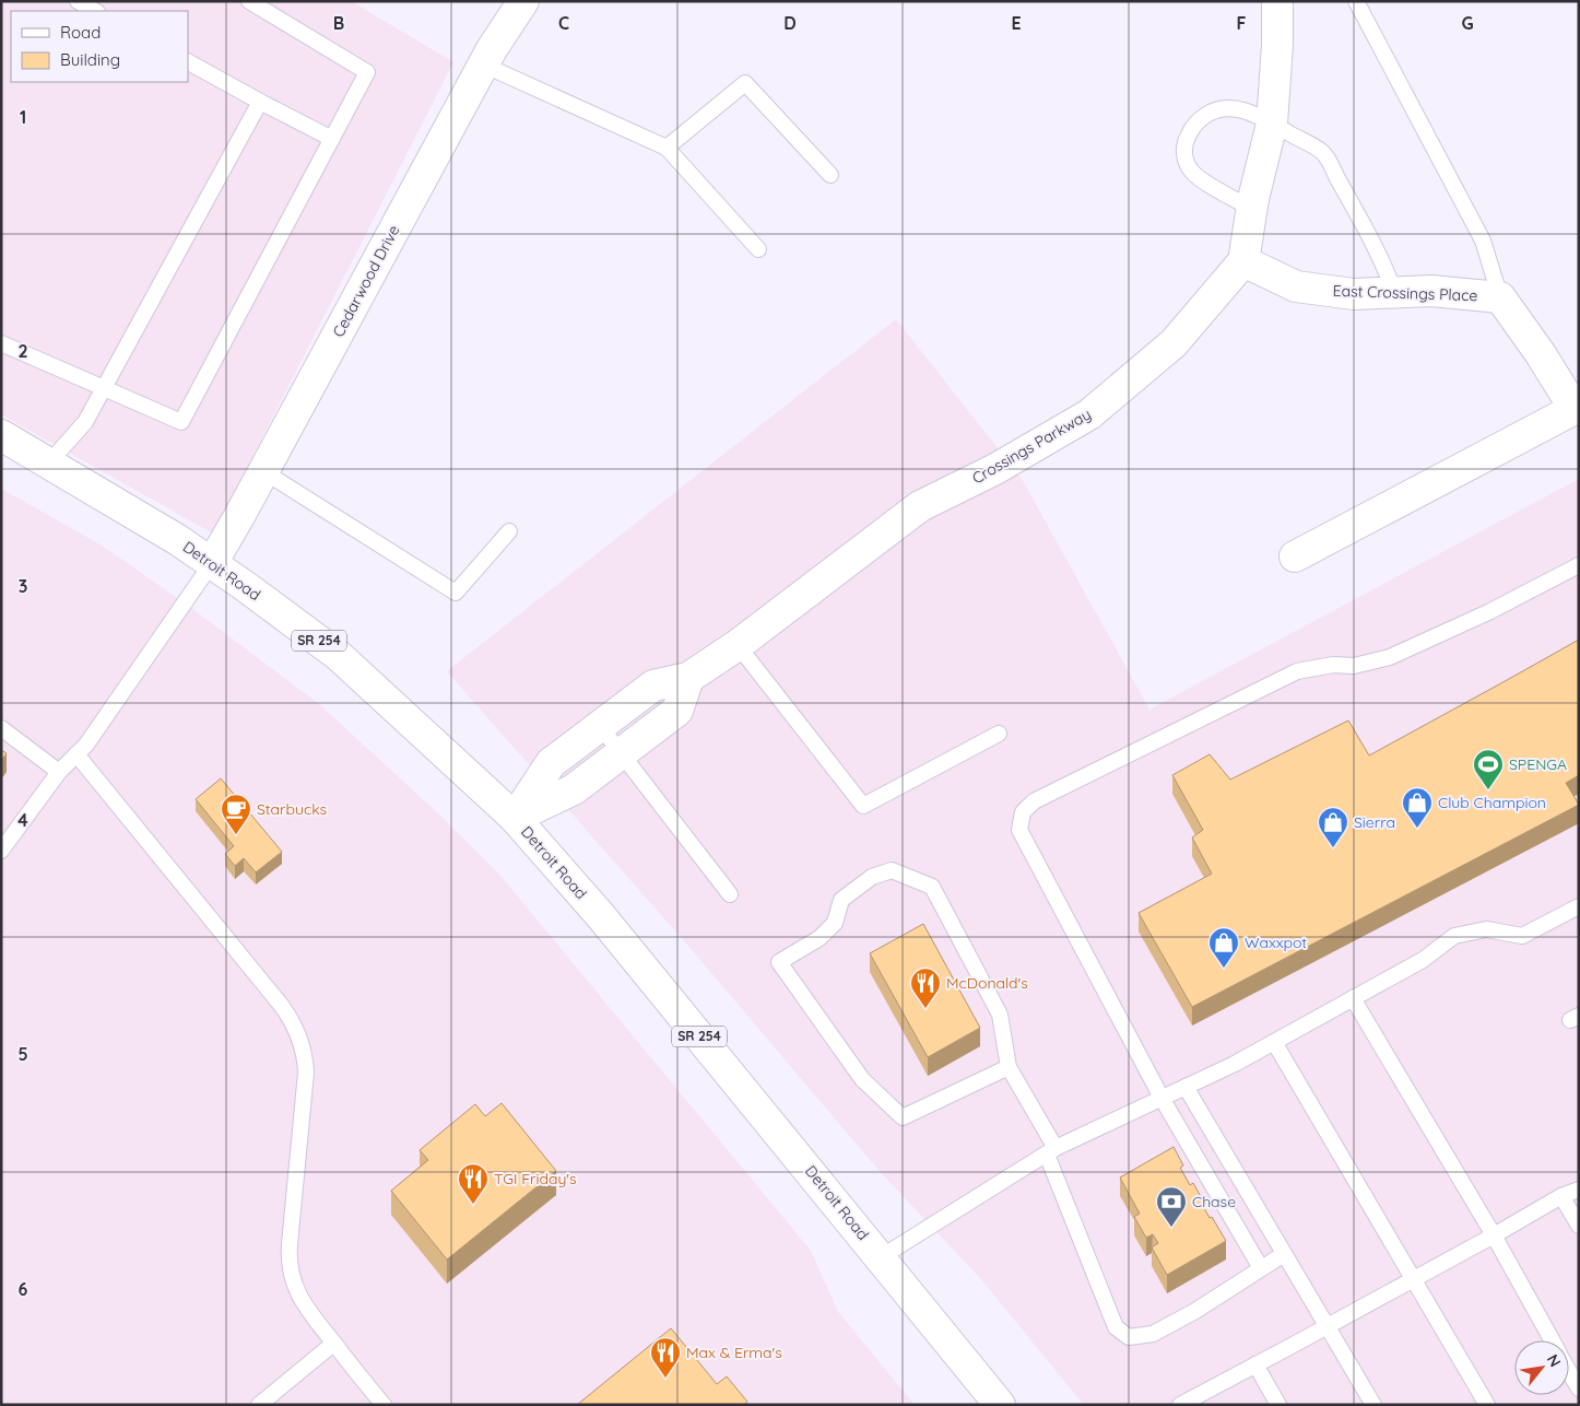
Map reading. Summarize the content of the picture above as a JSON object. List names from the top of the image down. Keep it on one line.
{"streets":{"street":["Cedarwood Drive","East Crossings Place","Crossings Parkway","Detroit Road","SR 254"]},"crossings":[["Cedarwood Drive","Detroit Road"],["East Crossings Place","Crossings Parkway"],["Crossings Parkway","Detroit Road"]],"places":{"sports":["SPENGA"],"shop":["Club Champion","Sierra","Waxxpot"],"cafe":["Starbucks"],"restaurant":["McDonald's","TGI Friday's","Max & Erma's"],"bank":["Chase"]},"legend":["Road","Building"],"north":"top right","grid":{"columns":["B","C","D","E","F","G"],"rows":["1","2","3","4","5","6"]}}
